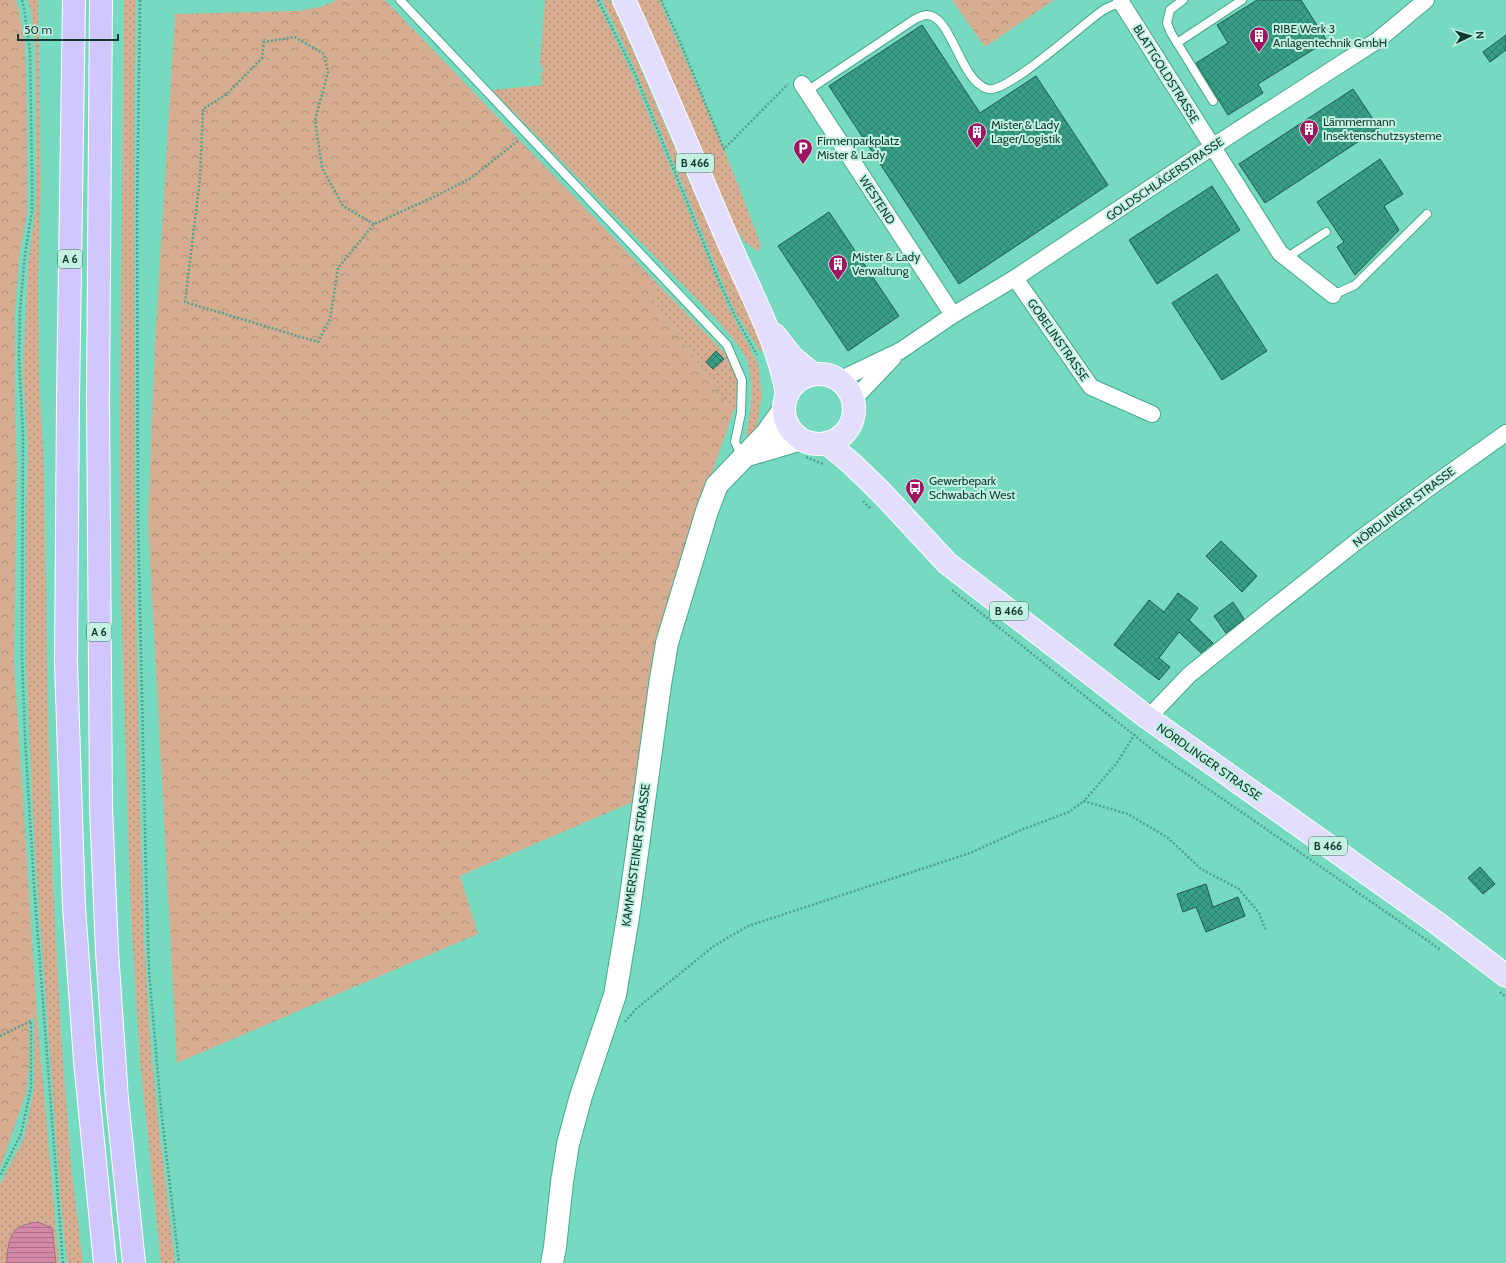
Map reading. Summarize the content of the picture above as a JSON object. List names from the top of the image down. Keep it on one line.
{"streets":{"highway":["A 6"],"main road":["B 466","NÖRDLINGER STRASSE"],"street":["BLATTGOLDSTRASSE","GOLDSCHLÄGERSTRASSE","WESTEND","GOBELINSTRASSE","KAMMERSTEINER STRASSE"]},"crossings":[["BLATTGOLDSTRASSE","GOLDSCHLÄGERSTRASSE"],["B 466","GOLDSCHLÄGERSTRASSE"],["B 466","NÖRDLINGER STRASSE"],["B 466","KAMMERSTEINER STRASSE"],["GOLDSCHLÄGERSTRASSE","WESTEND"],["GOLDSCHLÄGERSTRASSE","GOBELINSTRASSE"],["GOLDSCHLÄGERSTRASSE","KAMMERSTEINER STRASSE"]],"places":{"building":["RIBE Werk 3 Anlagentechnik GmbH","Lämmermann Insektenschutzsysteme","Mister & Lady Lager/Logistik","Mister & Lady Verwaltung"],"parking":["Firmenparkplatz Mister & Lady"],"bus stop":["Gewerbepark Schwabach West"]},"scale_bar":"50 m","north":"right"}
